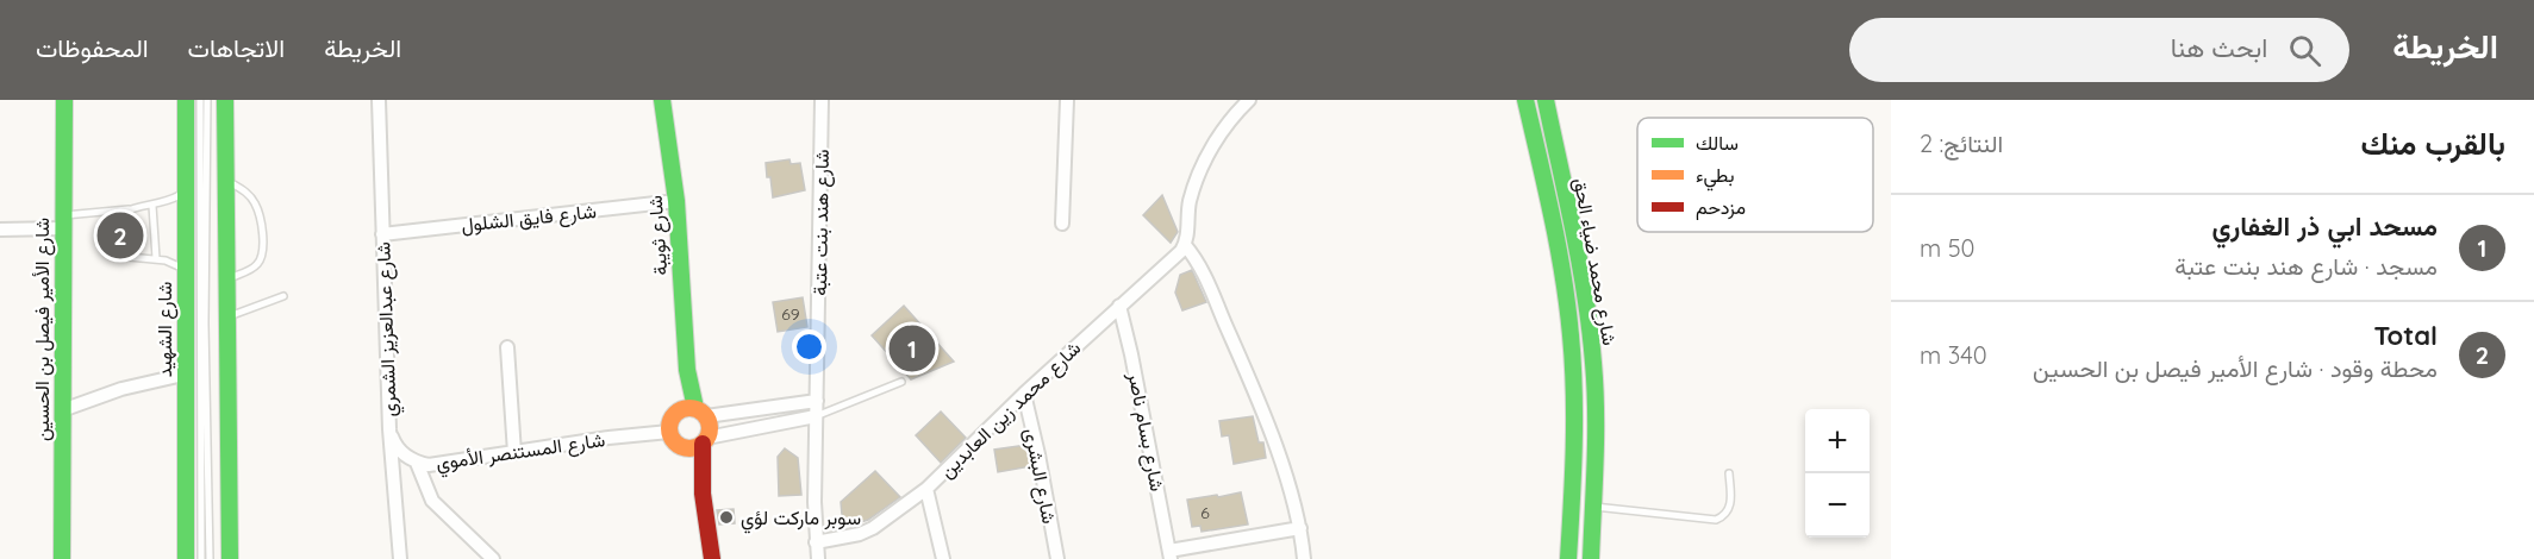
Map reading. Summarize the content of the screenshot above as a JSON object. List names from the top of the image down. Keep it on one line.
{"streets":{"main road":["شارع ثويبة","شارع محمد ضياء الحق","شارع الأمير فيصل بن الحسين","شارع الشهيد"],"street":["شارع فايق الشلول","شارع هند بنت عتبة","شارع عبدالعزيز الشمري","شارع محمد زين العابدين","شارع بسام ناصر","شارع المستنصر الأموي","شارع البشرى"]},"crossings":[["شارع فايق الشلول","شارع ثويبة"],["شارع فايق الشلول","شارع عبدالعزيز الشمري"],["شارع هند بنت عتبة","شارع محمد زين العابدين"],["شارع ثويبة","شارع المستنصر الأموي"],["شارع عبدالعزيز الشمري","شارع المستنصر الأموي"],["شارع محمد زين العابدين","شارع بسام ناصر"],["شارع محمد زين العابدين","شارع البشرى"]],"places":["سوبر ماركت لؤي"],"house_numbers":["69","6"],"legend":["سالك","بطيء","مزدحم"],"page":{"header":"الخريطة","search":"ابحث هنا","nav":["الخريطة","الاتجاهات","المحفوظات"],"heading":["بالقرب منك","النتائج: 2"],"list":[{"mark":"1","name":"مسحد ابي ذر الغفاري","note":"مسجد · شارع هند بنت عتبة","value":"50 m"},{"mark":"2","name":"Total","note":"محطة وقود · شارع الأمير فيصل بن الحسين","value":"340 m"}],"pins":["2","1"],"map_buttons":["+","−"]}}
